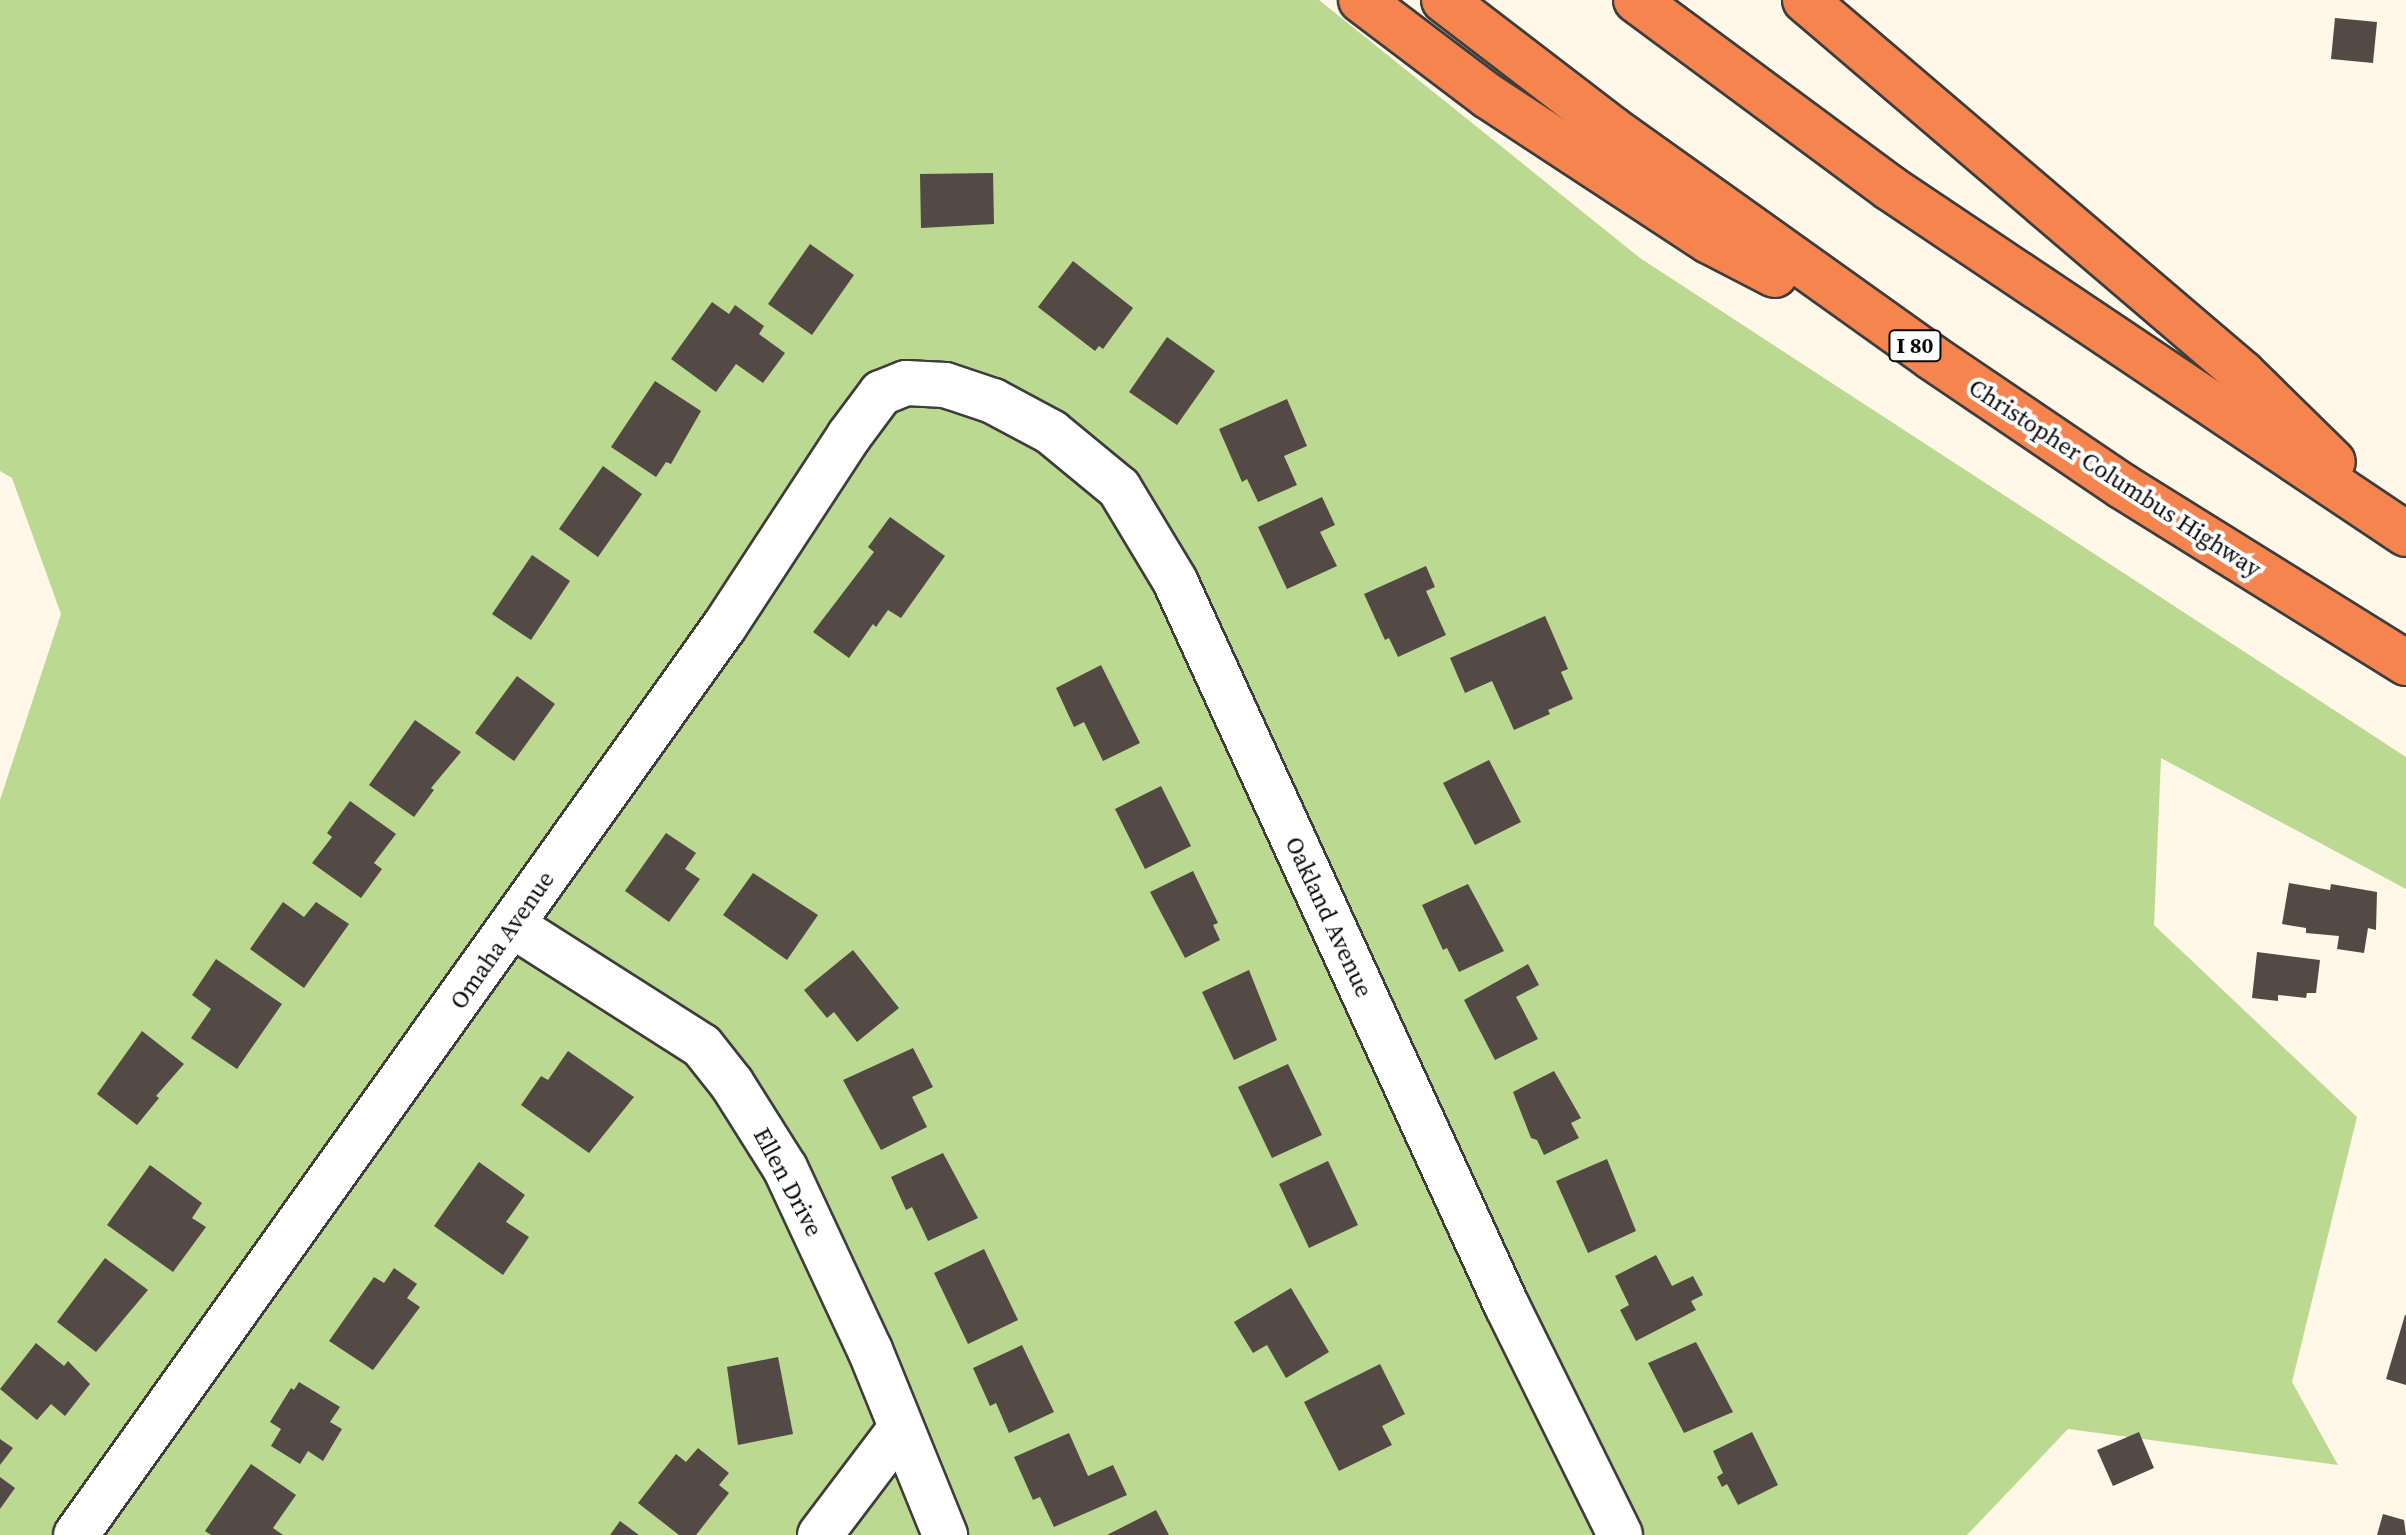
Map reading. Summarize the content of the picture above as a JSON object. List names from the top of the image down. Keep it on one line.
{"streets":{"highway":["I 80","Christopher Columbus Highway"],"street":["Oakland Avenue","Omaha Avenue","Ellen Drive"]},"crossings":[["Oakland Avenue","Omaha Avenue"],["Omaha Avenue","Ellen Drive"]]}
